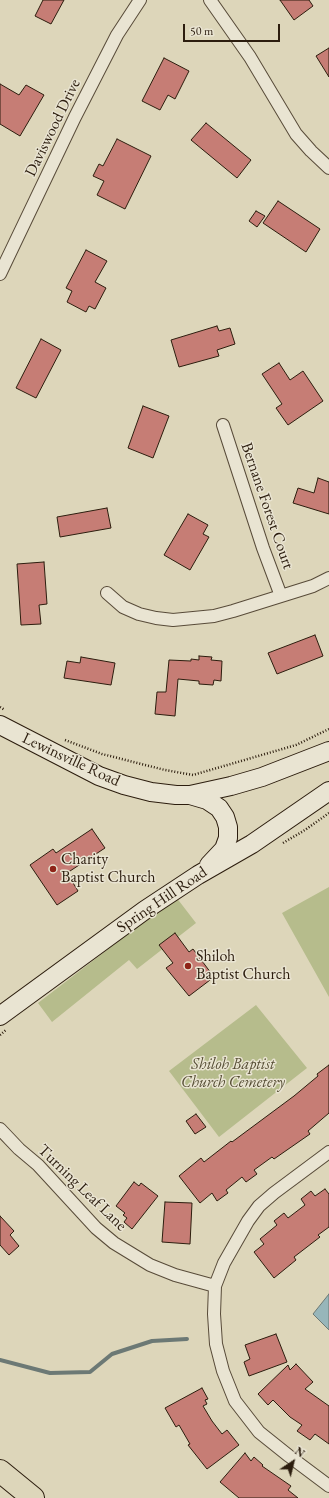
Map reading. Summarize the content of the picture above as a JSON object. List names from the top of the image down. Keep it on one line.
{"streets":{"main road":["Lewinsville Road","Spring Hill Road"],"street":["Daviswood Drive","Bernane Forest Court","Turning Leaf Lane"]},"parks":["Shiloh Baptist Church Cemetery"],"places":["Charity Baptist Church","Shiloh Baptist Church"],"scale_bar":"50 m","north":"top right"}
